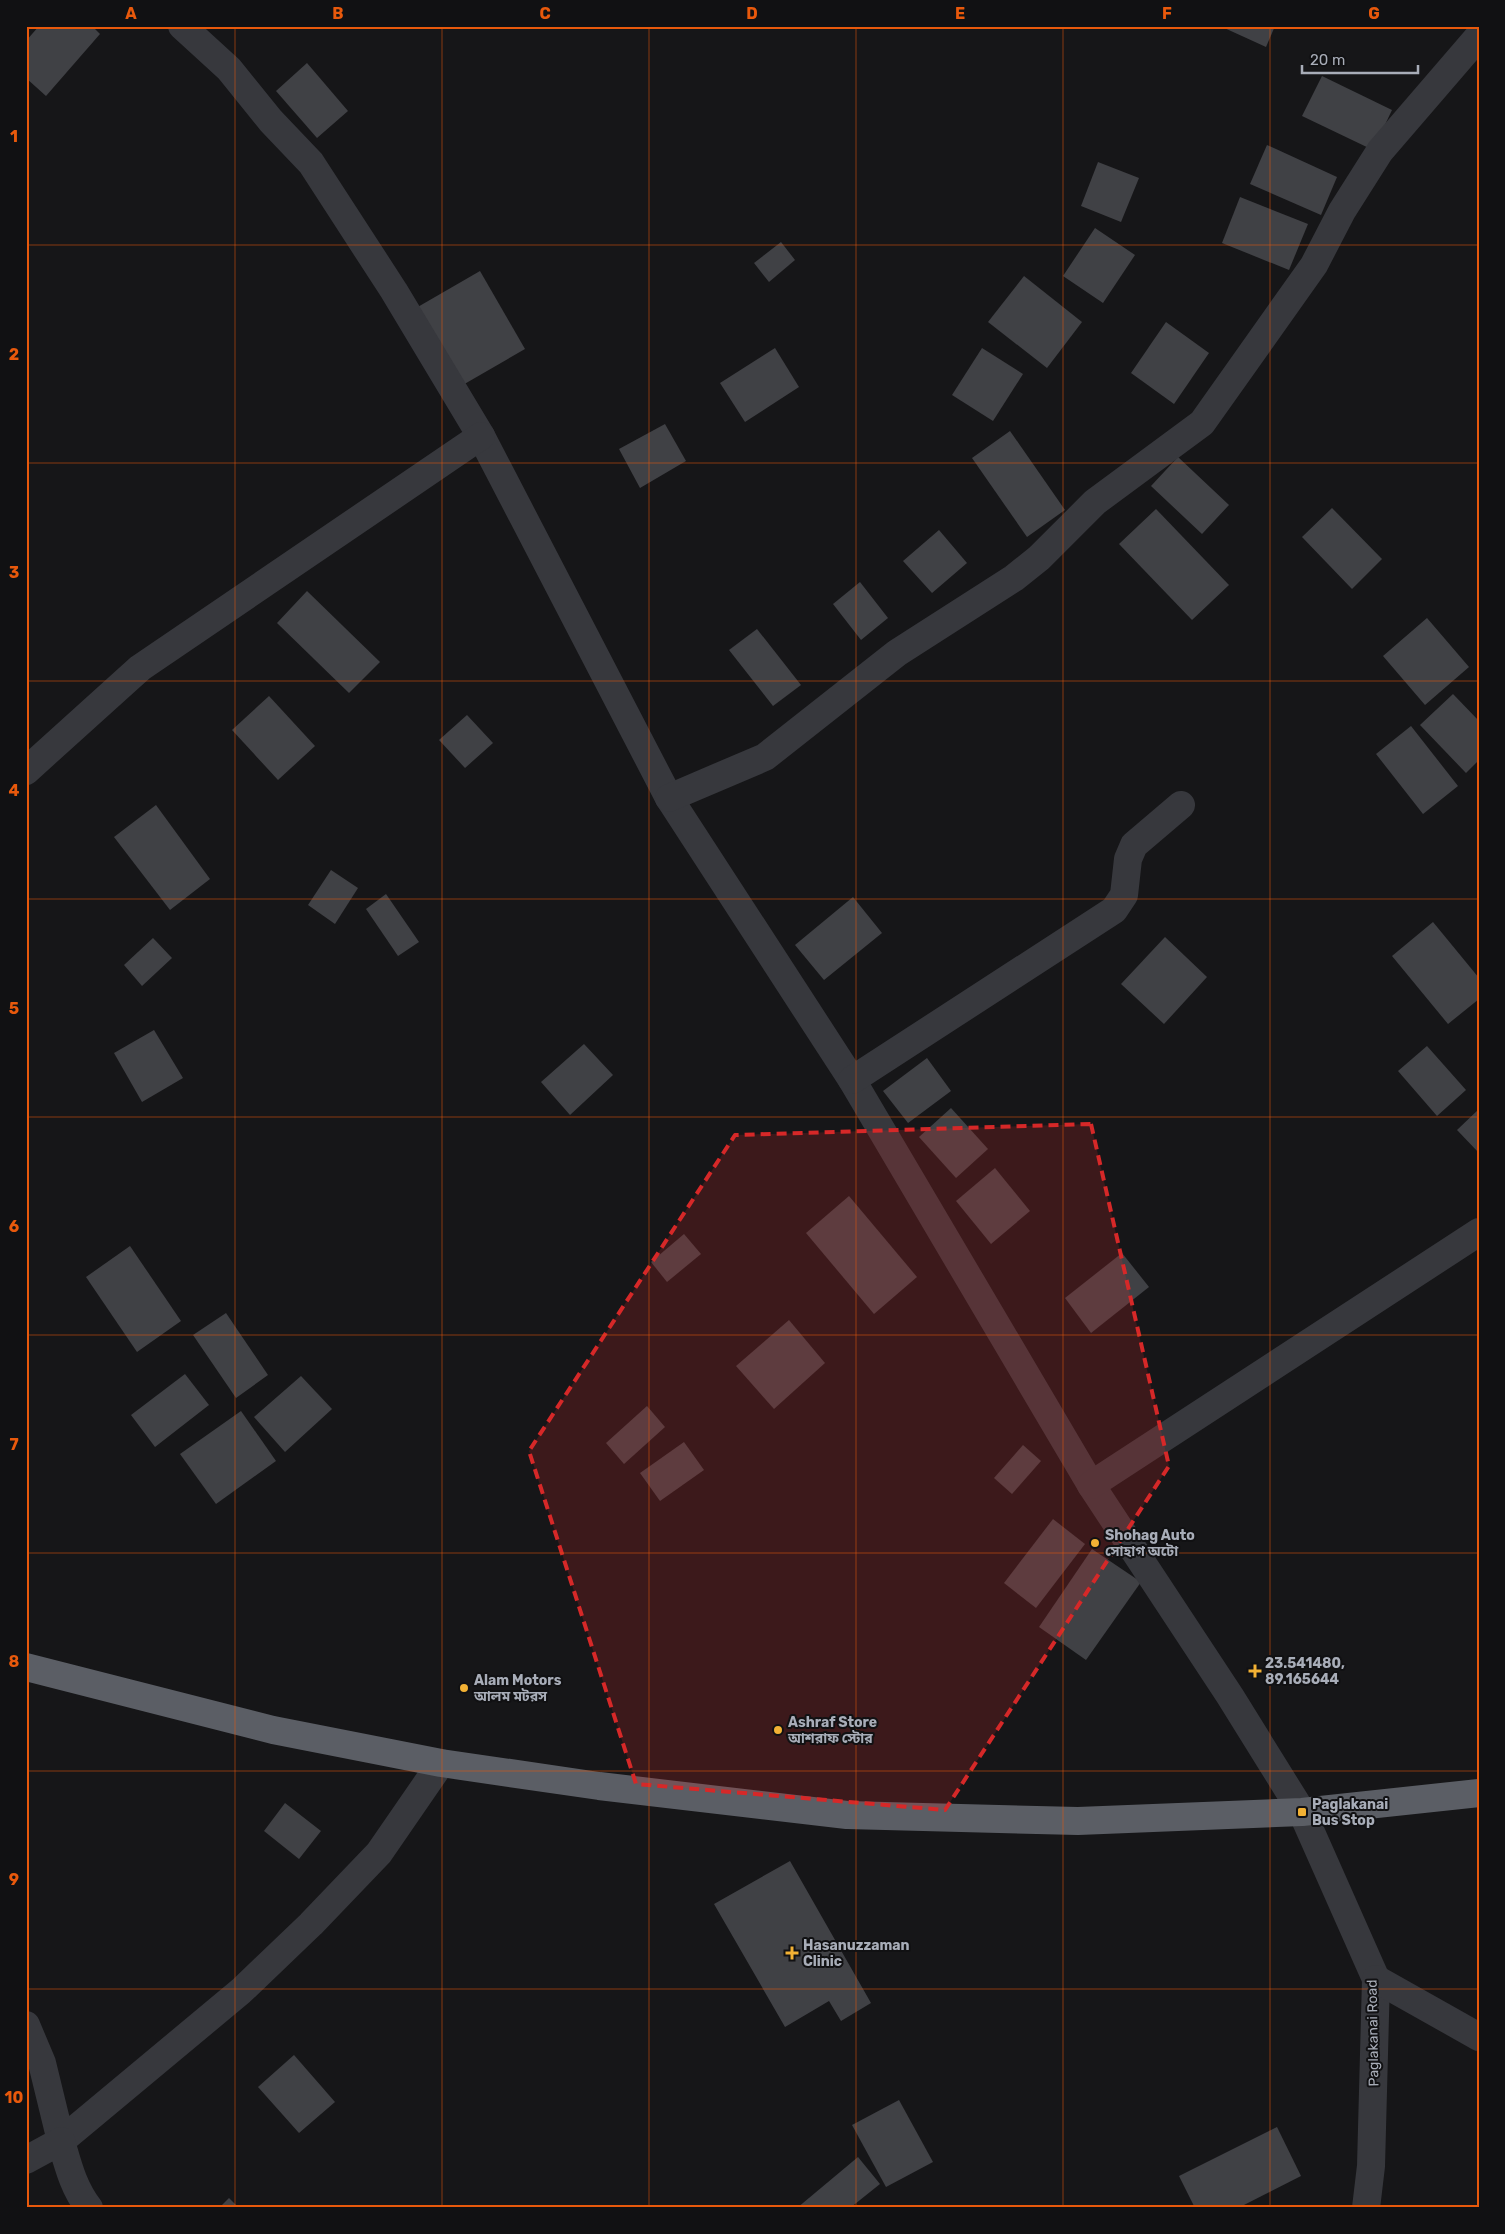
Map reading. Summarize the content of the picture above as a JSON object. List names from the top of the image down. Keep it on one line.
{"streets":{"street":["Paglakanai Road"]},"places":{"other":["Shohag Auto সোহাগ অটো","Alam Motors আলম মটরস","Ashraf Store আশরাফ স্টোর"],"health":["23.541480, 89.165644","Hasanuzzaman Clinic"],"transit":["Paglakanai Bus Stop"]},"scale_bar":"20 m","grid":{"columns":["A","B","C","D","E","F","G"],"rows":["1","2","3","4","5","6","7","8","9","10"]}}
